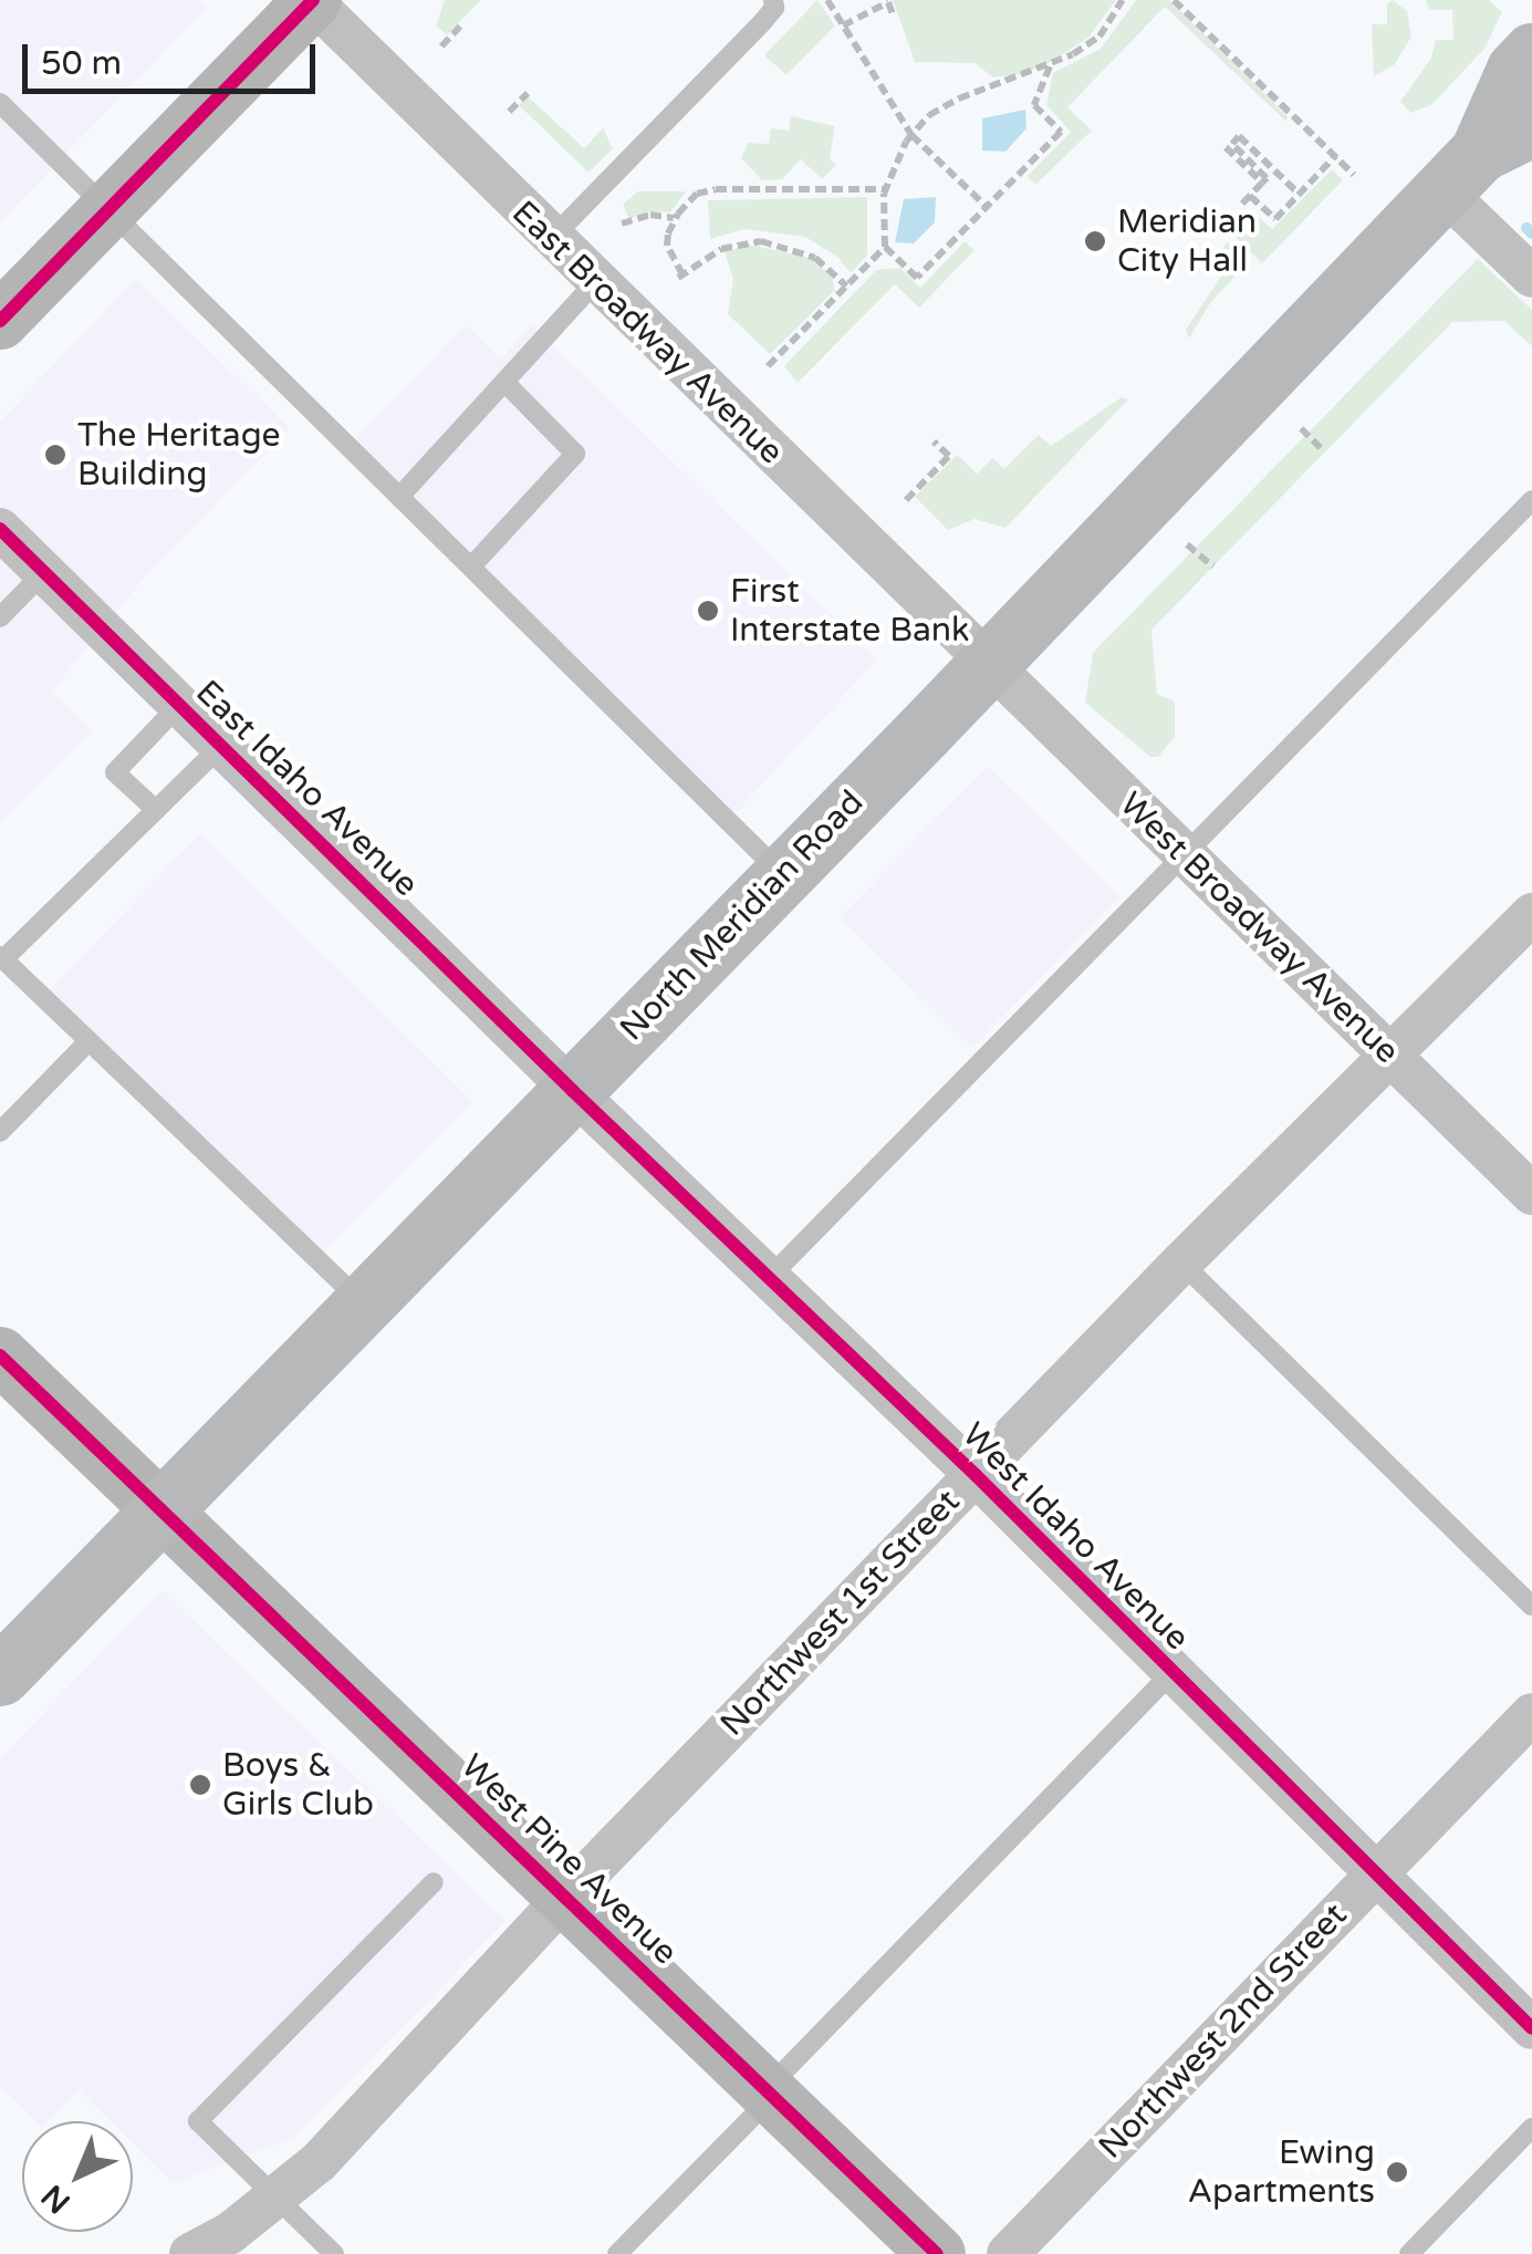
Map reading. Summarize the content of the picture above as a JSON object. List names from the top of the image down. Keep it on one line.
{"streets":{"main road":["North Meridian Road"],"street":["East Broadway Avenue","East Idaho Avenue","West Broadway Avenue","West Idaho Avenue","Northwest 1st Street","West Pine Avenue","Northwest 2nd Street"]},"crossings":[["East Broadway Avenue","North Meridian Road"],["East Broadway Avenue","West Broadway Avenue"],["East Idaho Avenue","North Meridian Road"],["East Idaho Avenue","West Idaho Avenue"],["North Meridian Road","West Broadway Avenue"],["North Meridian Road","West Idaho Avenue"],["North Meridian Road","West Pine Avenue"],["West Broadway Avenue","Northwest 1st Street"],["West Idaho Avenue","Northwest 1st Street"],["West Idaho Avenue","Northwest 2nd Street"],["Northwest 1st Street","West Pine Avenue"]],"places":["Meridian City Hall","The Heritage Building","First Interstate Bank","Boys & Girls Club","Ewing Apartments"],"scale_bar":"50 m","north":"bottom left"}
